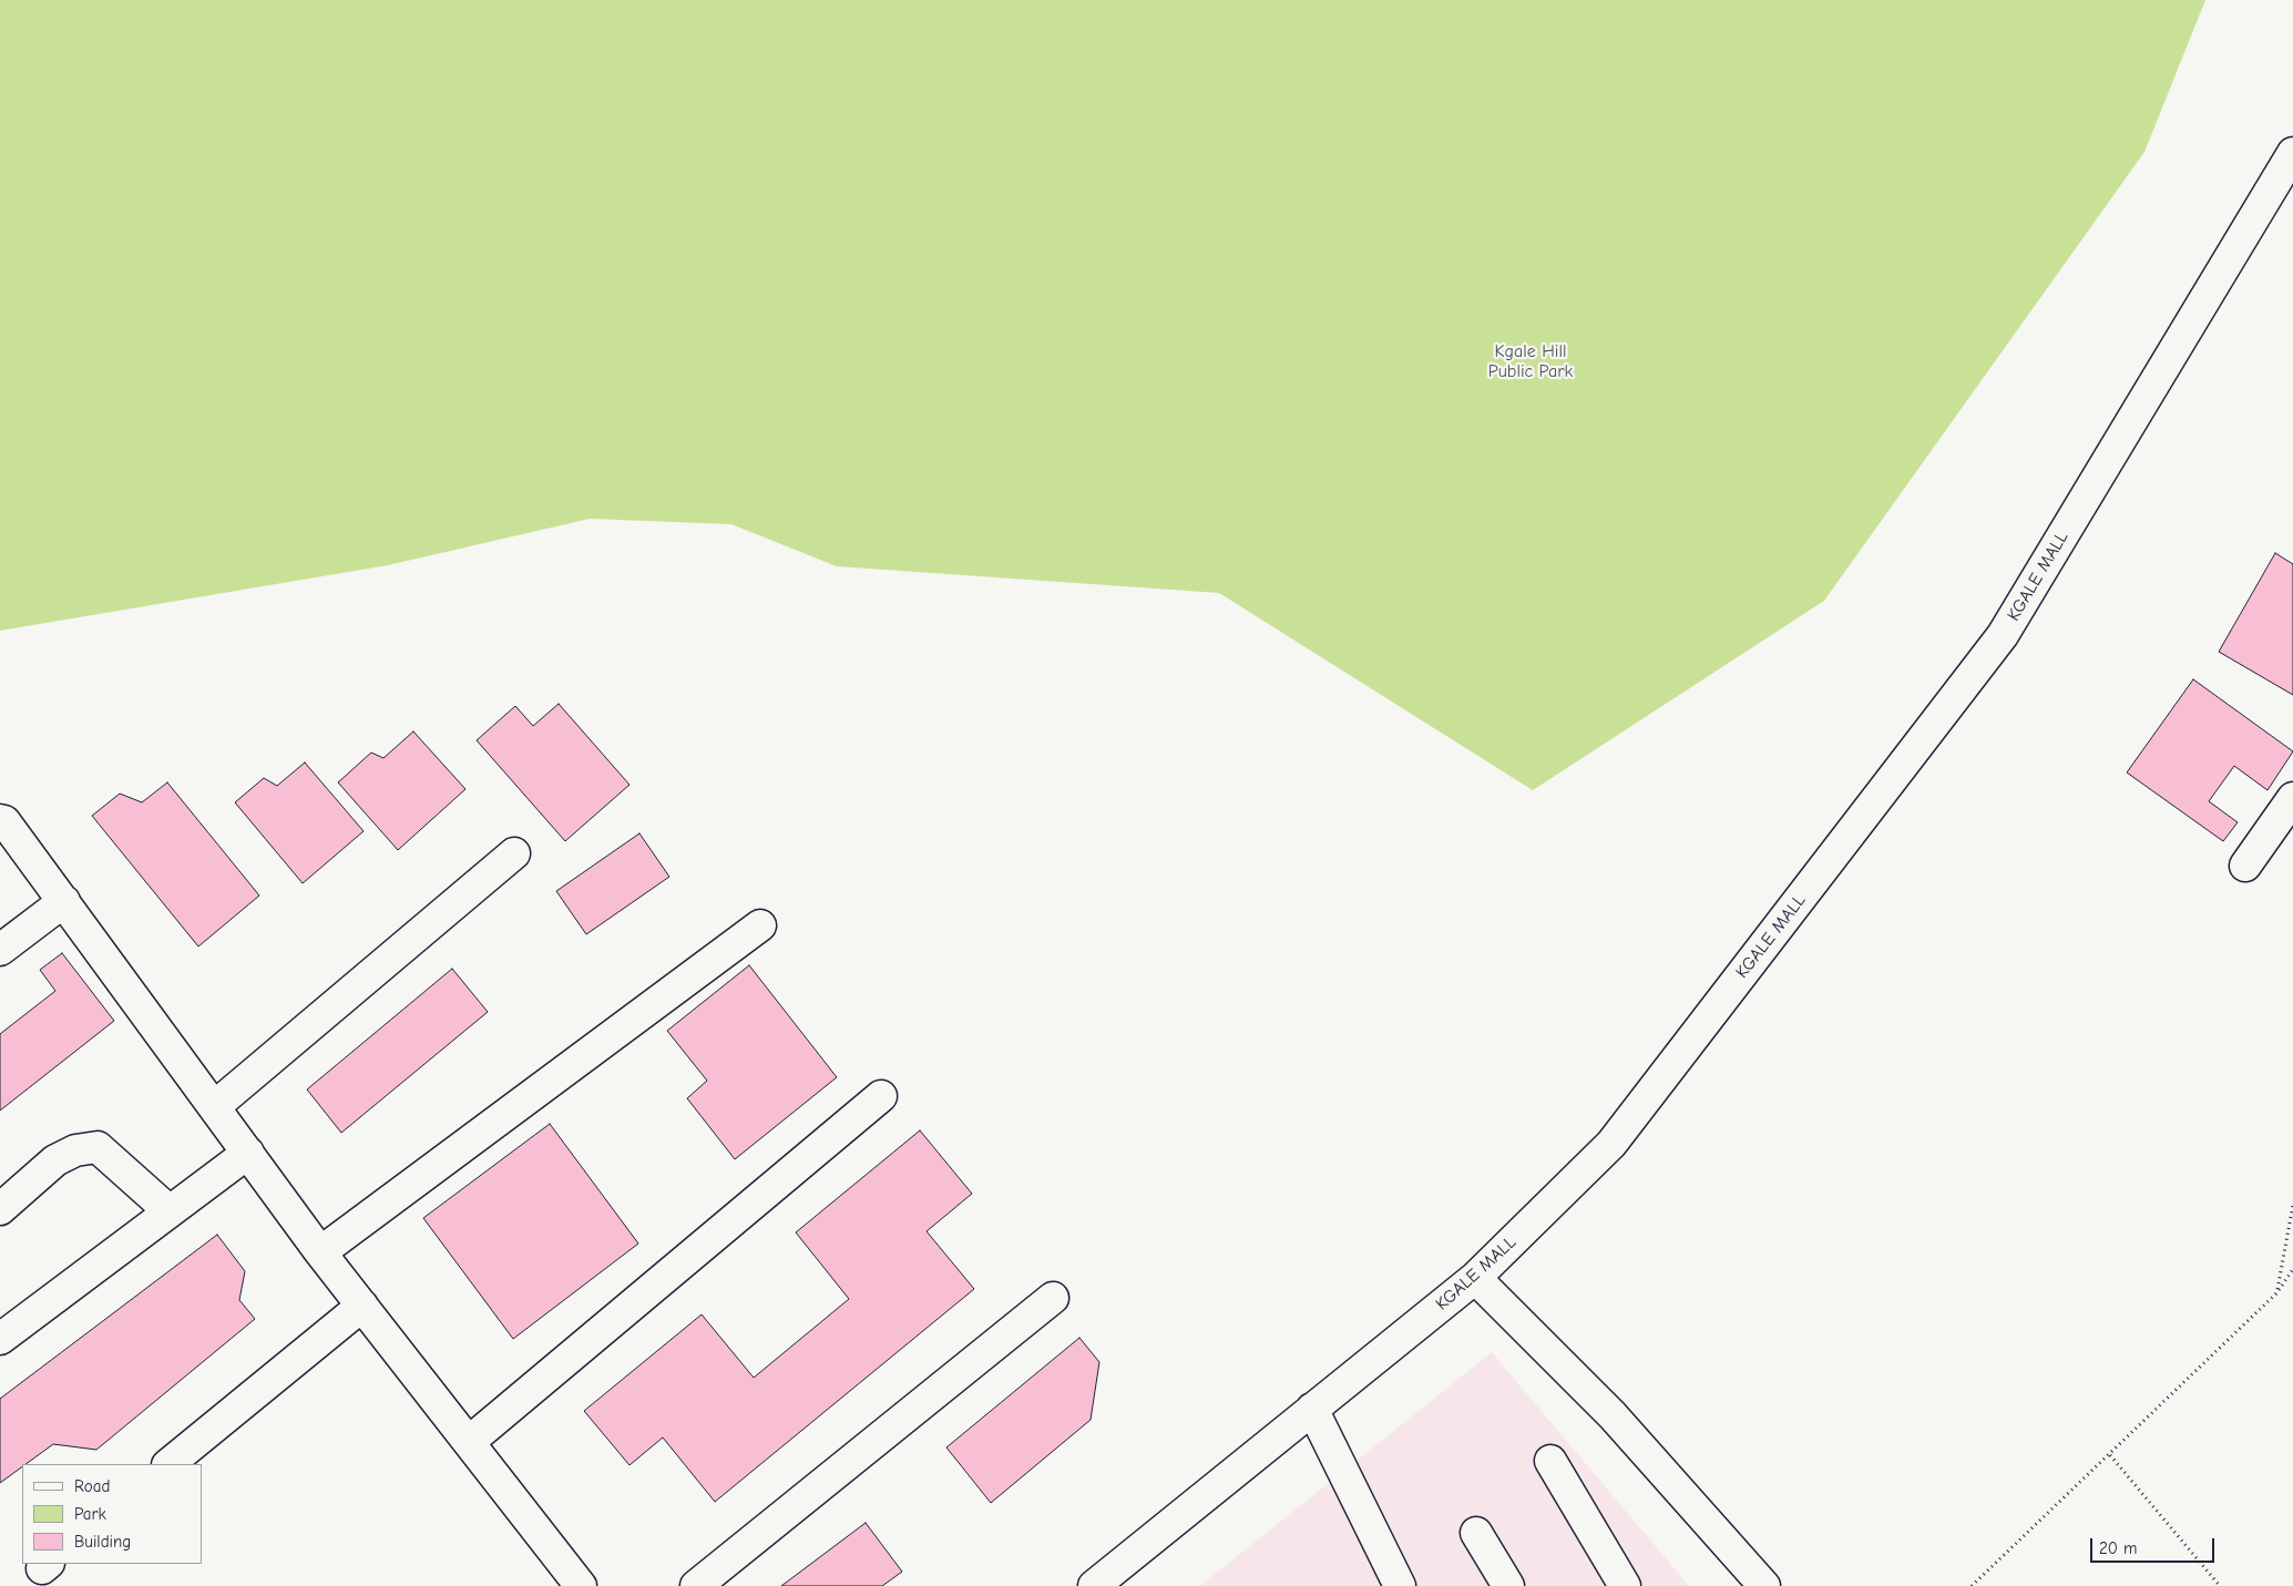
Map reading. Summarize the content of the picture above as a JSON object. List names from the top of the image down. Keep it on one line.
{"streets":{"street":["KGALE MALL"]},"parks":["Kgale Hill Public Park"],"legend":["Road","Park","Building"],"scale_bar":"20 m"}
